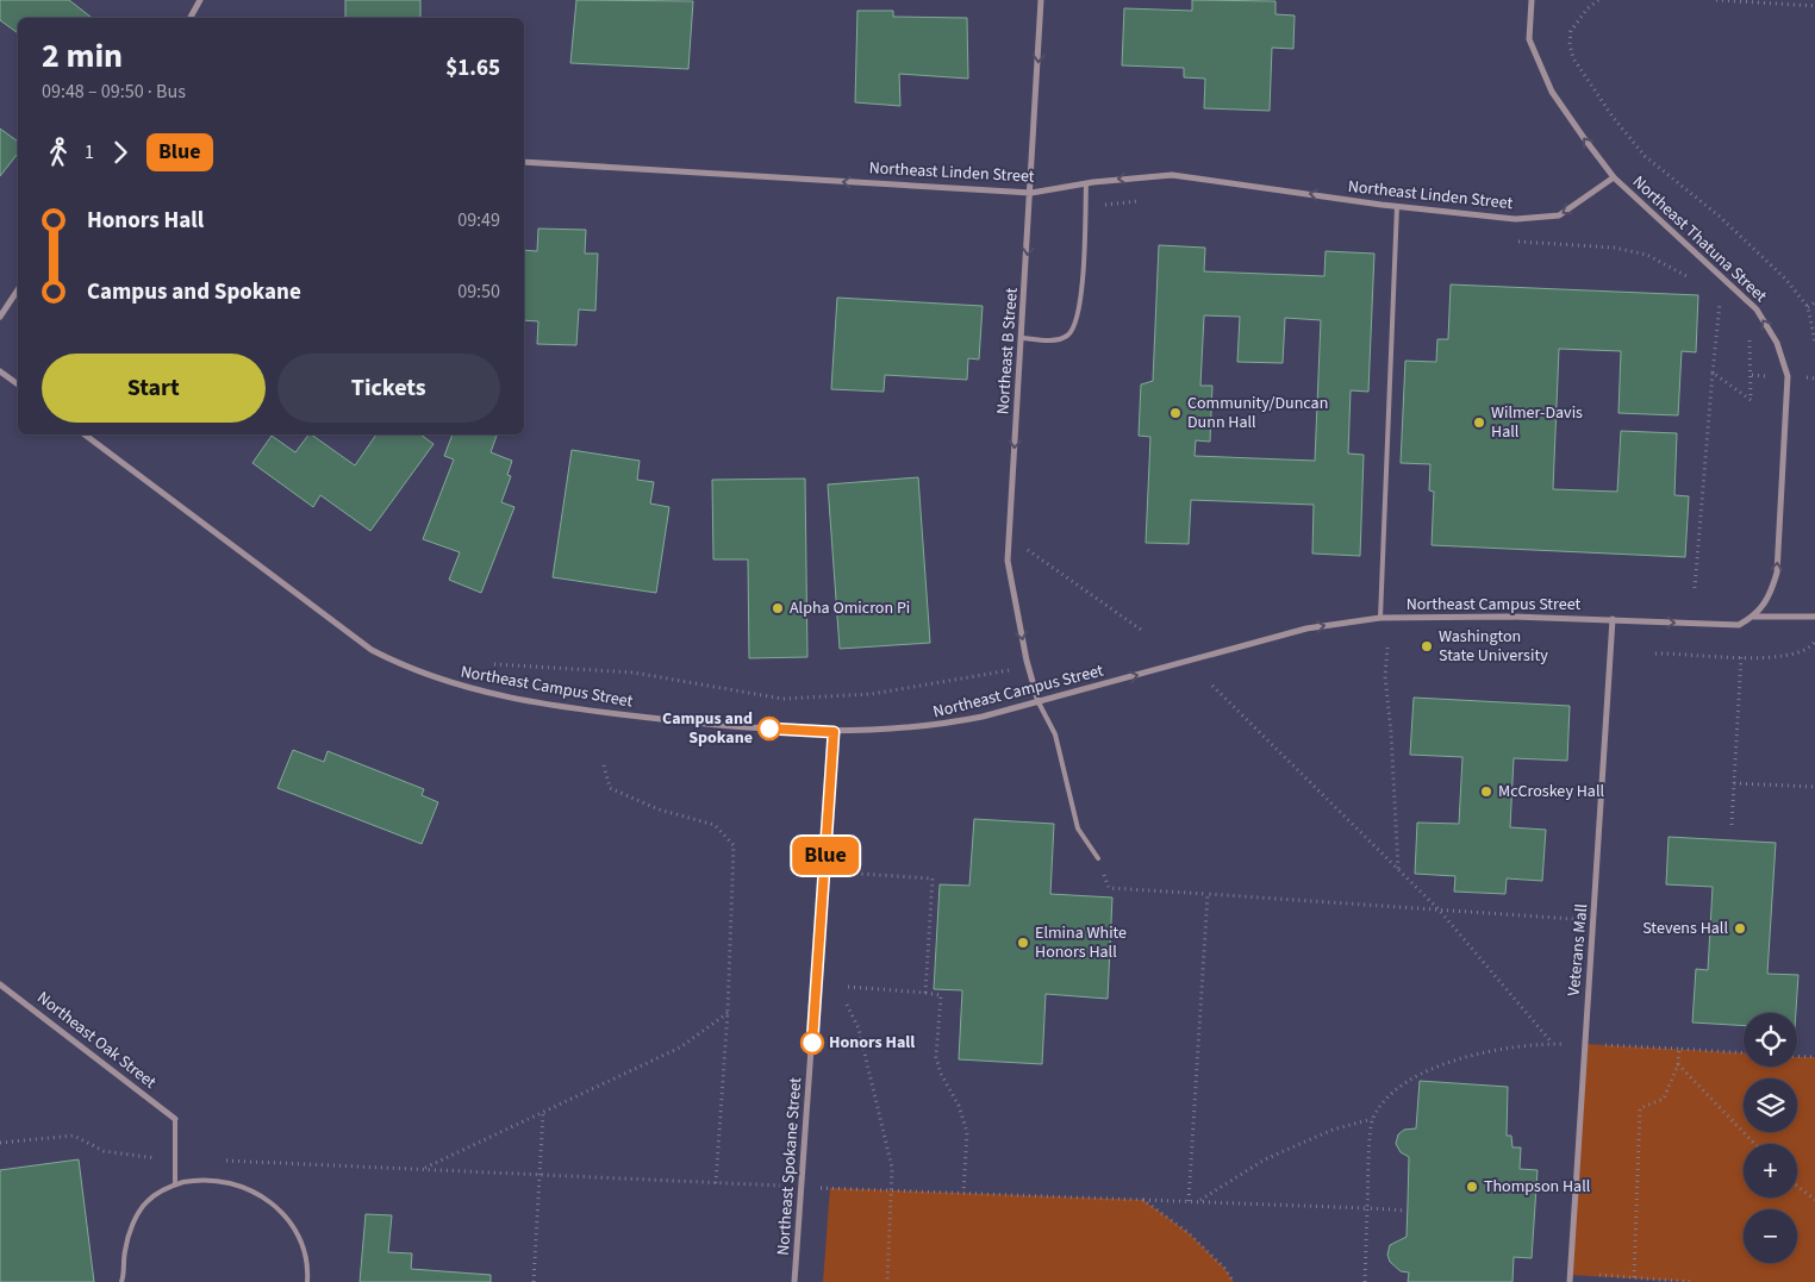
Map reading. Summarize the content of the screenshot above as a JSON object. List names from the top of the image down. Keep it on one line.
{"streets":{"street":["Northeast Linden Street","Northeast Thatuna Street","Northeast B Street","Northeast Campus Street","Veterans Mall","Northeast Oak Street","Northeast Spokane Street"]},"crossings":[["Northeast Linden Street","Northeast Thatuna Street"],["Northeast Linden Street","Northeast B Street"],["Northeast Thatuna Street","Northeast Campus Street"],["Northeast B Street","Northeast Campus Street"],["Northeast Campus Street","Veterans Mall"],["Northeast Campus Street","Northeast Spokane Street"]],"one_way":["Northeast Linden Street","Northeast Thatuna Street","Northeast B Street"],"places":["Community/Duncan Dunn Hall","Wilmer-Davis Hall","Alpha Omicron Pi","Washington State University","Campus and Spokane","McCroskey Hall","Stevens Hall","Elmina White Honors Hall","Honors Hall","Thompson Hall"],"lines":["bus line Blue"],"page":{"on_map":"Blue","heading":["2 min","09:48 – 09:50 · Bus","$1.65"],"legs":["1","Blue"],"list":[{"name":"Honors Hall","value":"09:49"},{"name":"Campus and Spokane","value":"09:50"}],"buttons":["Start","Tickets"],"map_buttons":["+","−"]}}
